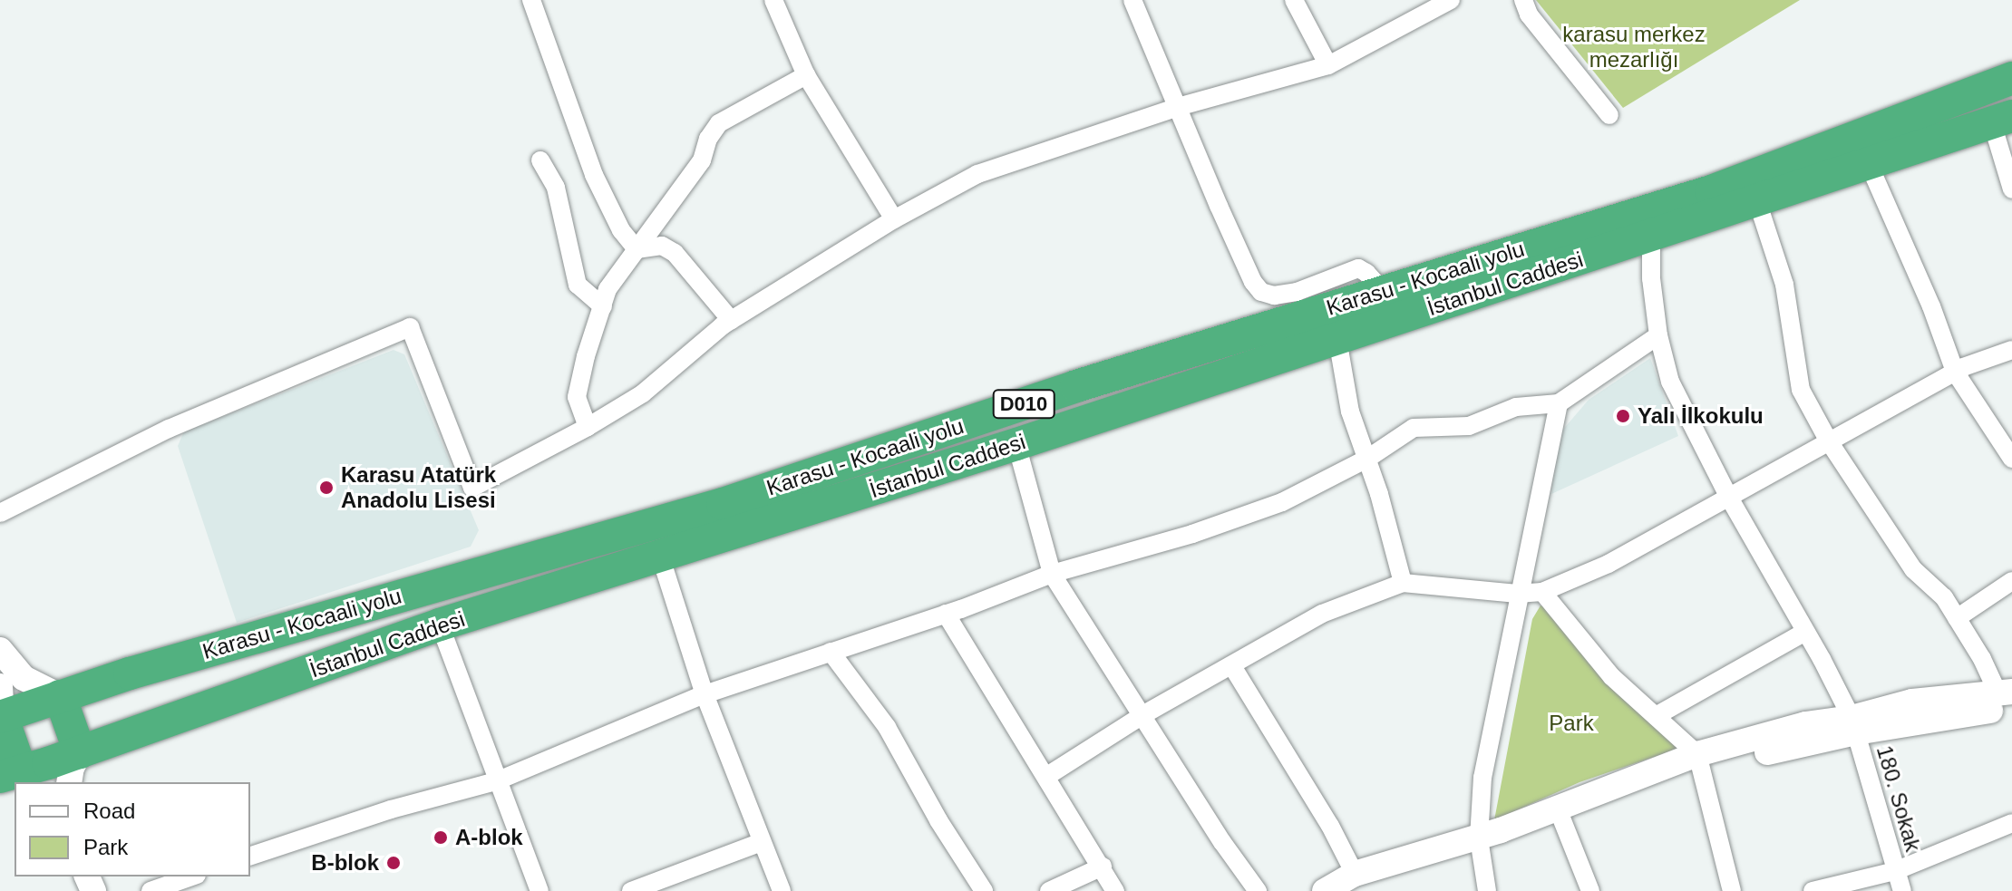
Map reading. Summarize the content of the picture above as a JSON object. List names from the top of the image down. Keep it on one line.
{"streets":{"highway":["Karasu - Kocaali yolu","İstanbul Caddesi","D010"],"street":["180. Sokak"]},"crossings":[["İstanbul Caddesi","180. Sokak"]],"parks":["karasu merkez mezarlığı","Park"],"places":["Yalı İlkokulu","Karasu Atatürk Anadolu Lisesi","A-blok","B-blok"],"legend":["Road","Park"]}
